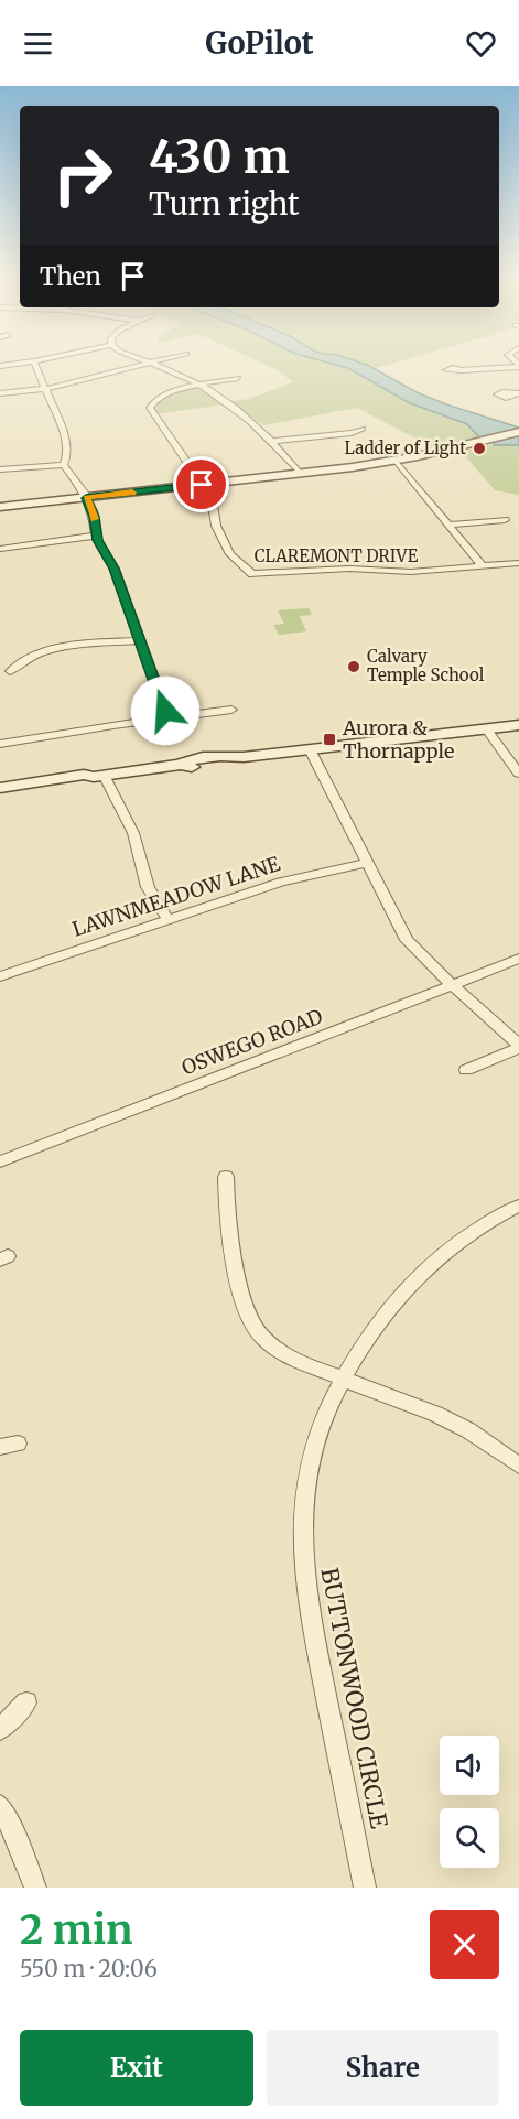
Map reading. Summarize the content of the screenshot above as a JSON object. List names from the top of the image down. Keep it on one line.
{"streets":{"street":["CLAREMONT DRIVE","LAWNMEADOW LANE","OSWEGO ROAD","BUTTONWOOD CIRCLE"]},"places":{"other":["Ladder of Light","Calvary Temple School"],"transit":["Aurora & Thornapple"]},"page":{"header":"GoPilot","turn":["430 m","Turn right"],"then":"Then","heading":["2 min","550 m · 20:06"],"buttons":["Exit","Share"]}}
